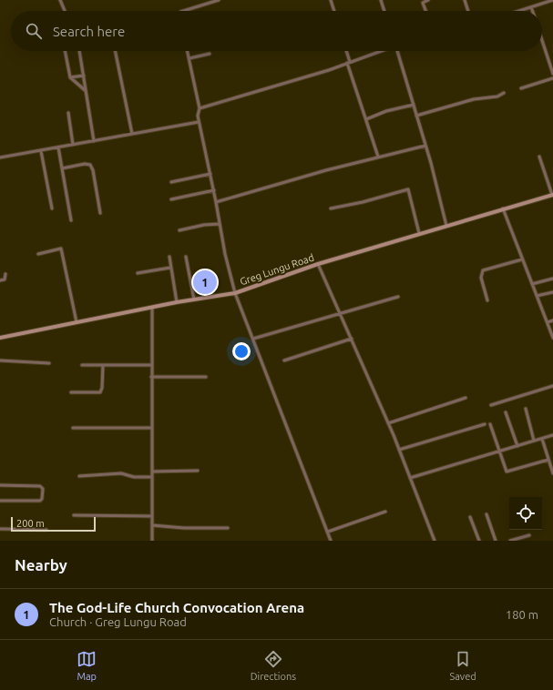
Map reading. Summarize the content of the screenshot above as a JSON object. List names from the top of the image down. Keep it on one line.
{"streets":{"street":["Greg Lungu Road"]},"scale_bar":"200 m","page":{"search":"Search here","pins":"1","scale":"200 m","heading":"Nearby","list":[{"mark":"1","name":"The God-Life Church Convocation Arena","note":"Church · Greg Lungu Road","value":"180 m"}],"nav":["Map","Directions","Saved"]}}
